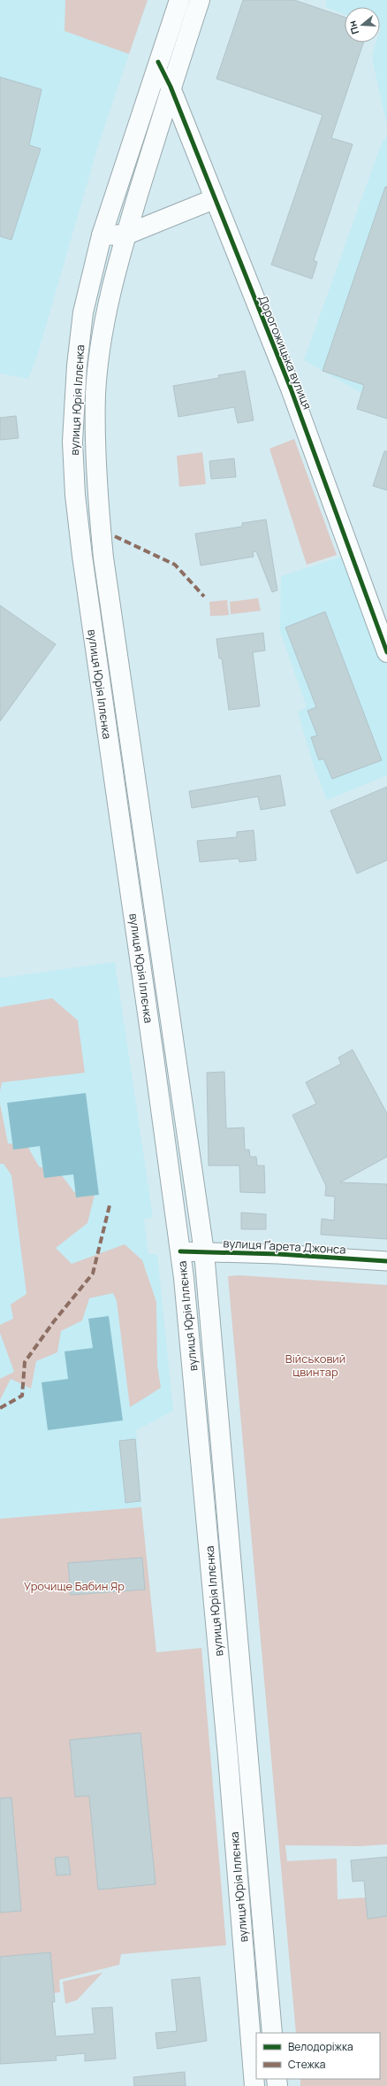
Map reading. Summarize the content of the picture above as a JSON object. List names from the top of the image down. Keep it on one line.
{"streets":{"main road":["Дорогожицька вулиця","вулиця Юрія Іллєнка"],"street":["вулиця Ґарета Джонса"]},"crossings":[["Дорогожицька вулиця","вулиця Юрія Іллєнка"],["вулиця Юрія Іллєнка","вулиця Ґарета Джонса"]],"parks":["Військовий цвинтар","Урочище Бабин Яр"],"legend":["Велодоріжка","Стежка"],"north":"left"}
